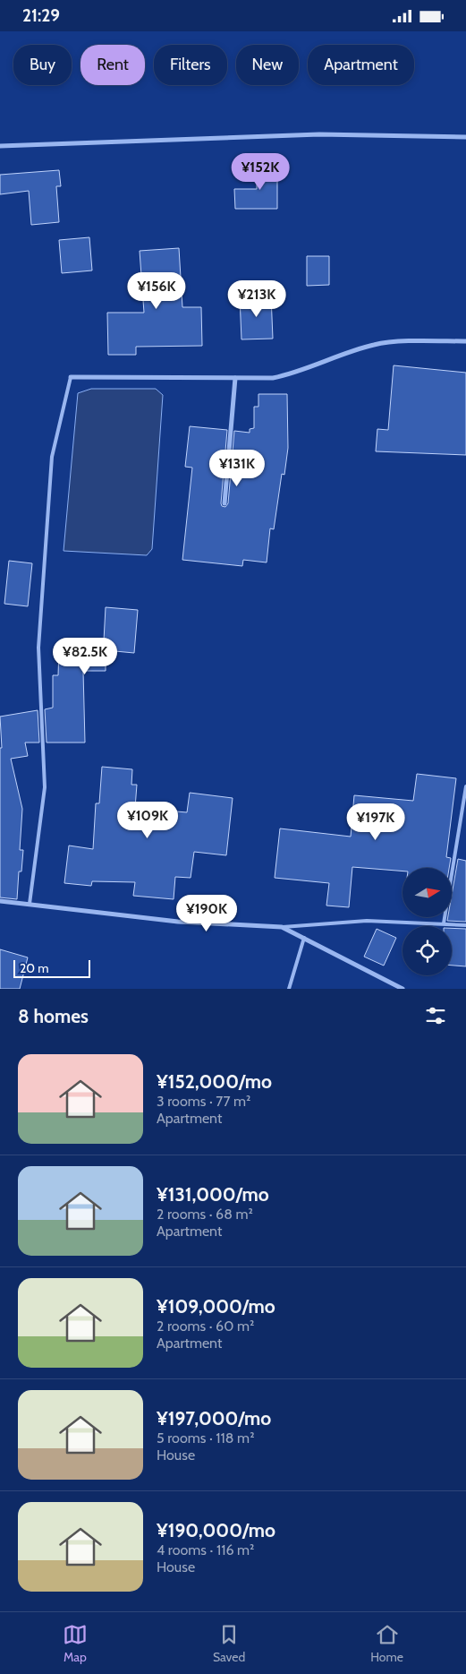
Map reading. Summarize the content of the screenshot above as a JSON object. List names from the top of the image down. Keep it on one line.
{"scale_bar":"20 m","north":"right","page":{"status":"21:29","chip":["Buy","Rent","Filters","New","Apartment"],"price":["¥152K","¥156K","¥213K","¥131K","¥82.5K","¥109K","¥197K","¥190K"],"scale":"20 m","heading":"8 homes","list":[{"name":"¥152,000/mo","note":"3 rooms · 77 m² · Apartment"},{"name":"¥131,000/mo","note":"2 rooms · 68 m² · Apartment"},{"name":"¥109,000/mo","note":"2 rooms · 60 m² · Apartment"},{"name":"¥197,000/mo","note":"5 rooms · 118 m² · House"},{"name":"¥190,000/mo","note":"4 rooms · 116 m² · House"}],"tabs":["Map","Saved","Home"]}}
